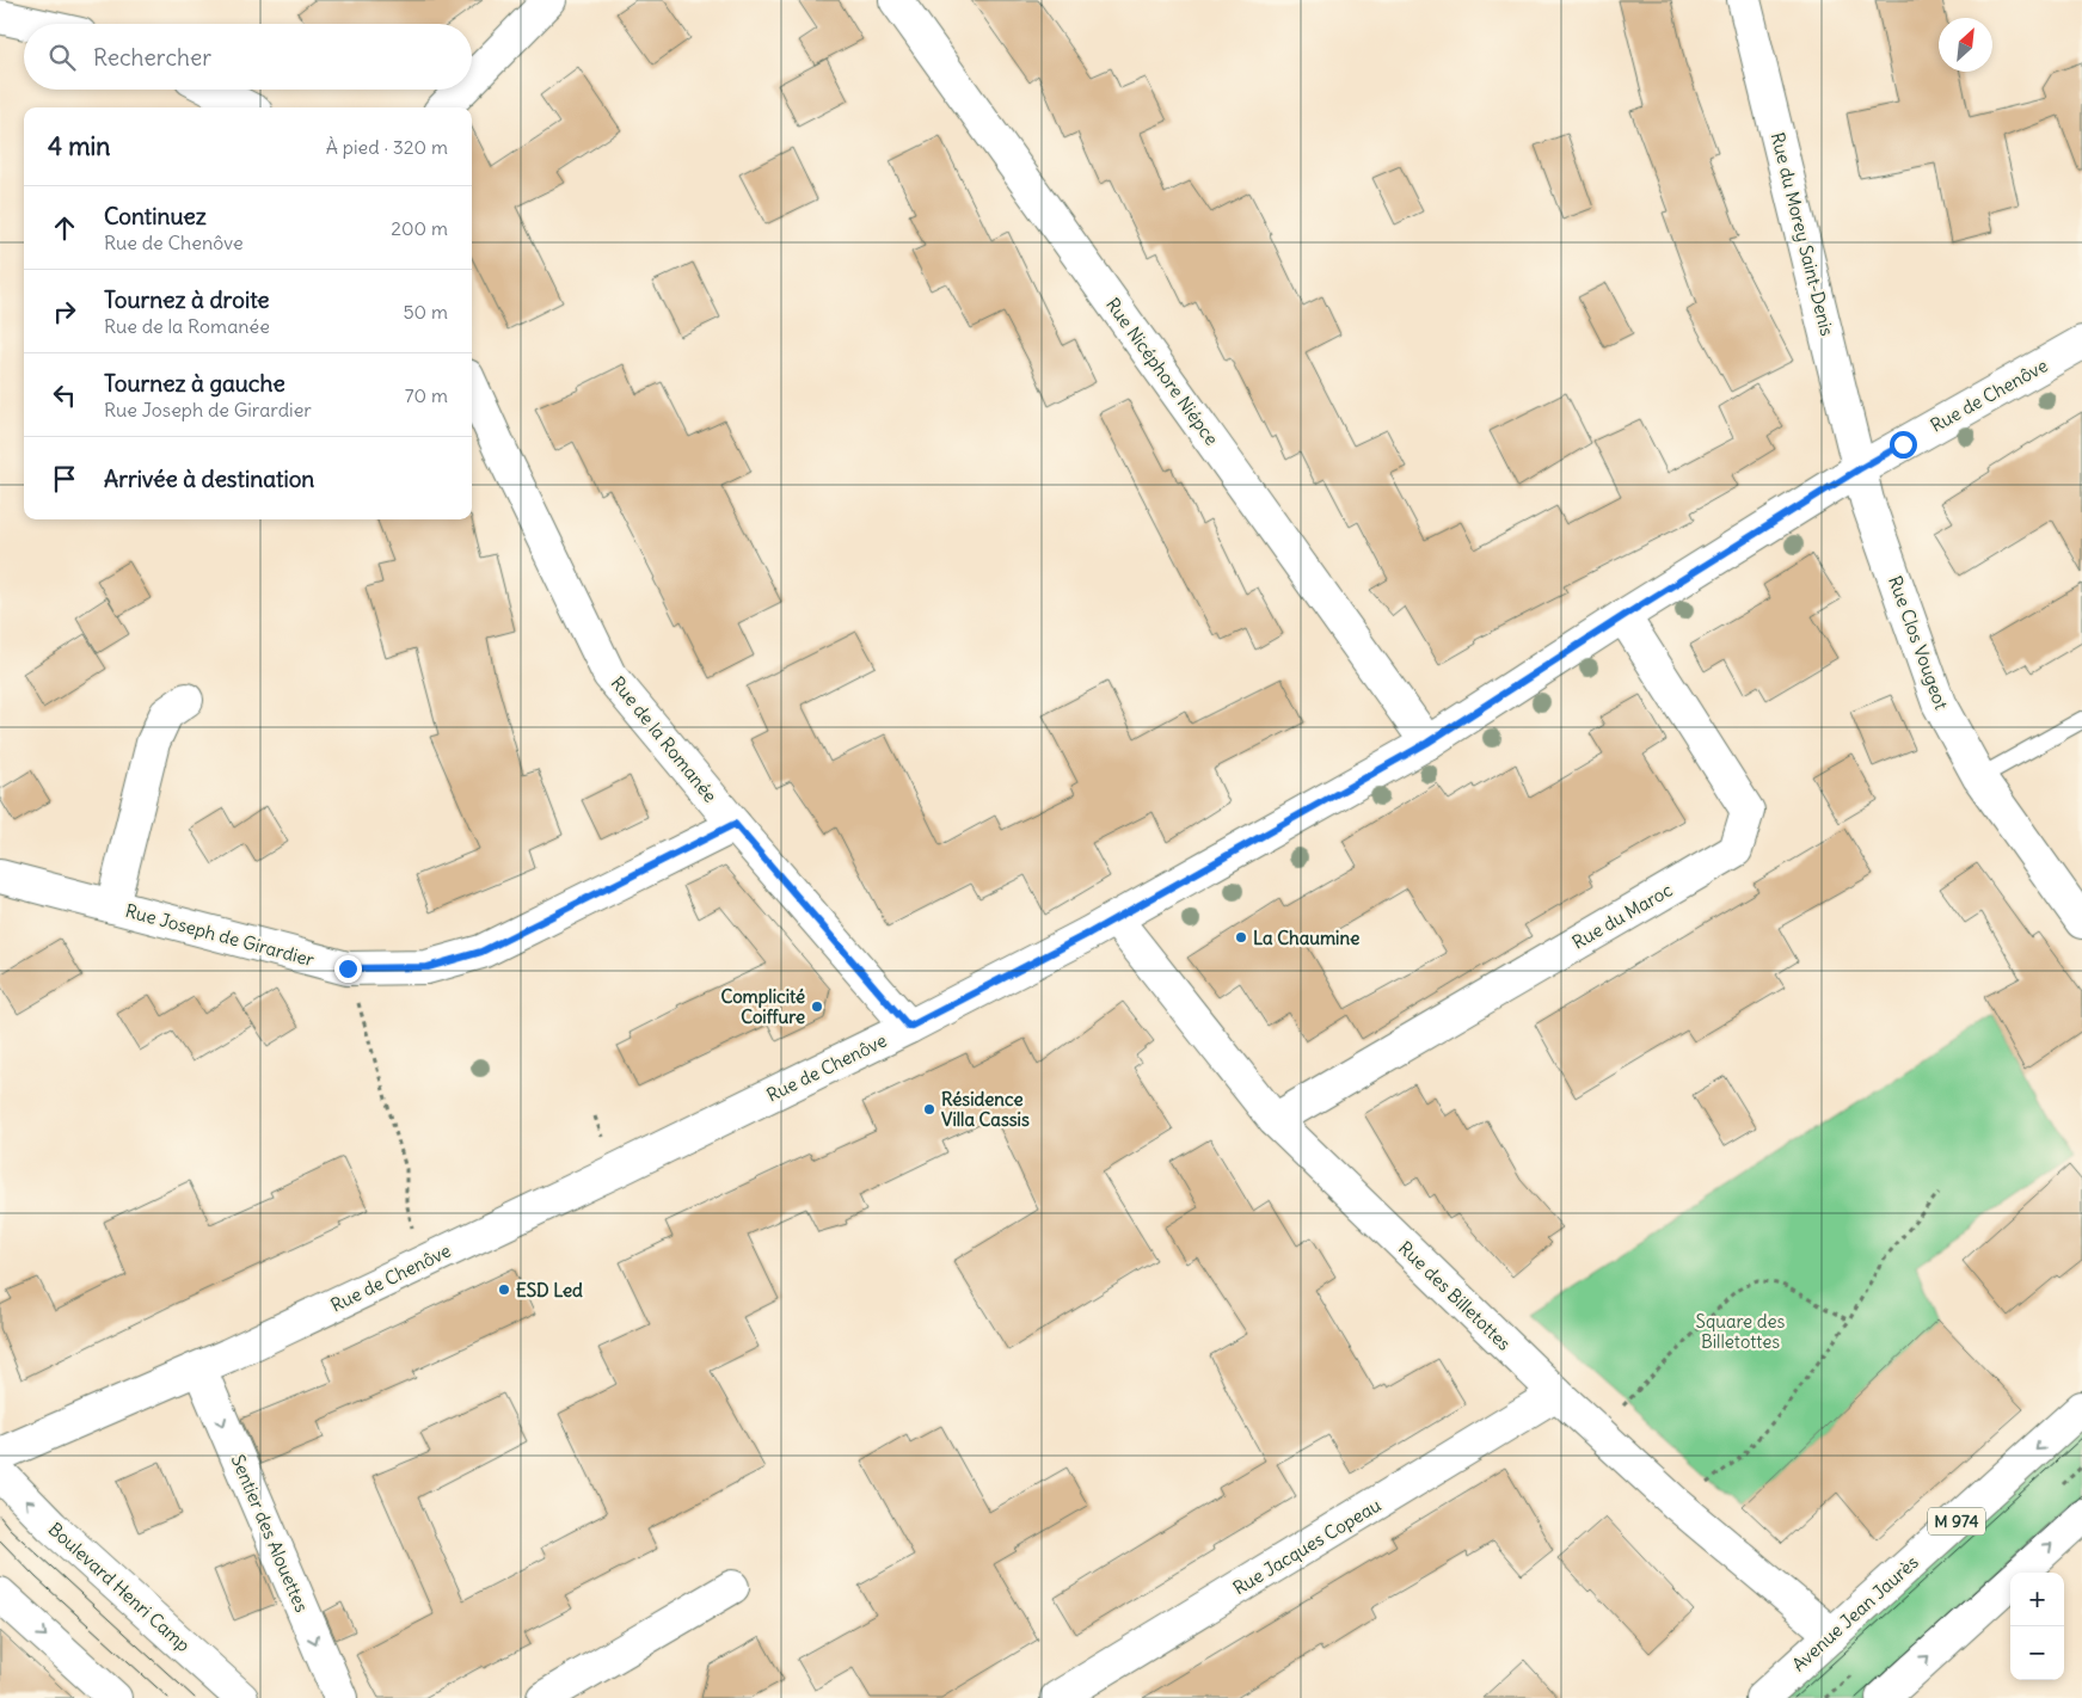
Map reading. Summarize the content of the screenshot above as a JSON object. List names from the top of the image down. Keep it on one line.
{"streets":{"street":["Rue du Morey Saint-Denis","Rue Nicéphore Niépce","Rue de Chenôve","Rue Clos Vougeot","Rue de la Romanée","Rue du Maroc","Rue Joseph de Girardier","Rue des Billetottes","M 974","Sentier des Alouettes","Rue Jacques Copeau","Boulevard Henri Camp","Avenue Jean Jaurès"]},"crossings":[["Rue du Morey Saint-Denis","Rue de Chenôve"],["Rue du Morey Saint-Denis","Rue Clos Vougeot"],["Rue Nicéphore Niépce","Rue de Chenôve"],["Rue de Chenôve","Rue Clos Vougeot"],["Rue de Chenôve","Rue de la Romanée"],["Rue de Chenôve","Rue du Maroc"],["Rue de Chenôve","Rue des Billetottes"],["Rue de Chenôve","Sentier des Alouettes"],["Rue de la Romanée","Rue Joseph de Girardier"],["Rue du Maroc","Rue des Billetottes"],["Rue des Billetottes","Rue Jacques Copeau"],["Rue des Billetottes","Avenue Jean Jaurès"]],"parks":["Square des Billetottes"],"places":["La Chaumine","Complicité Coiffure","Résidence Villa Cassis","ESD Led"],"north":"top right","page":{"search":"Rechercher","heading":["4 min","À pied · 320 m"],"list":[["Continuez","Rue de Chenôve","200 m"],["Tournez à droite","Rue de la Romanée","50 m"],["Tournez à gauche","Rue Joseph de Girardier","70 m"],"Arrivée à destination"],"map_buttons":["+","−"]}}
